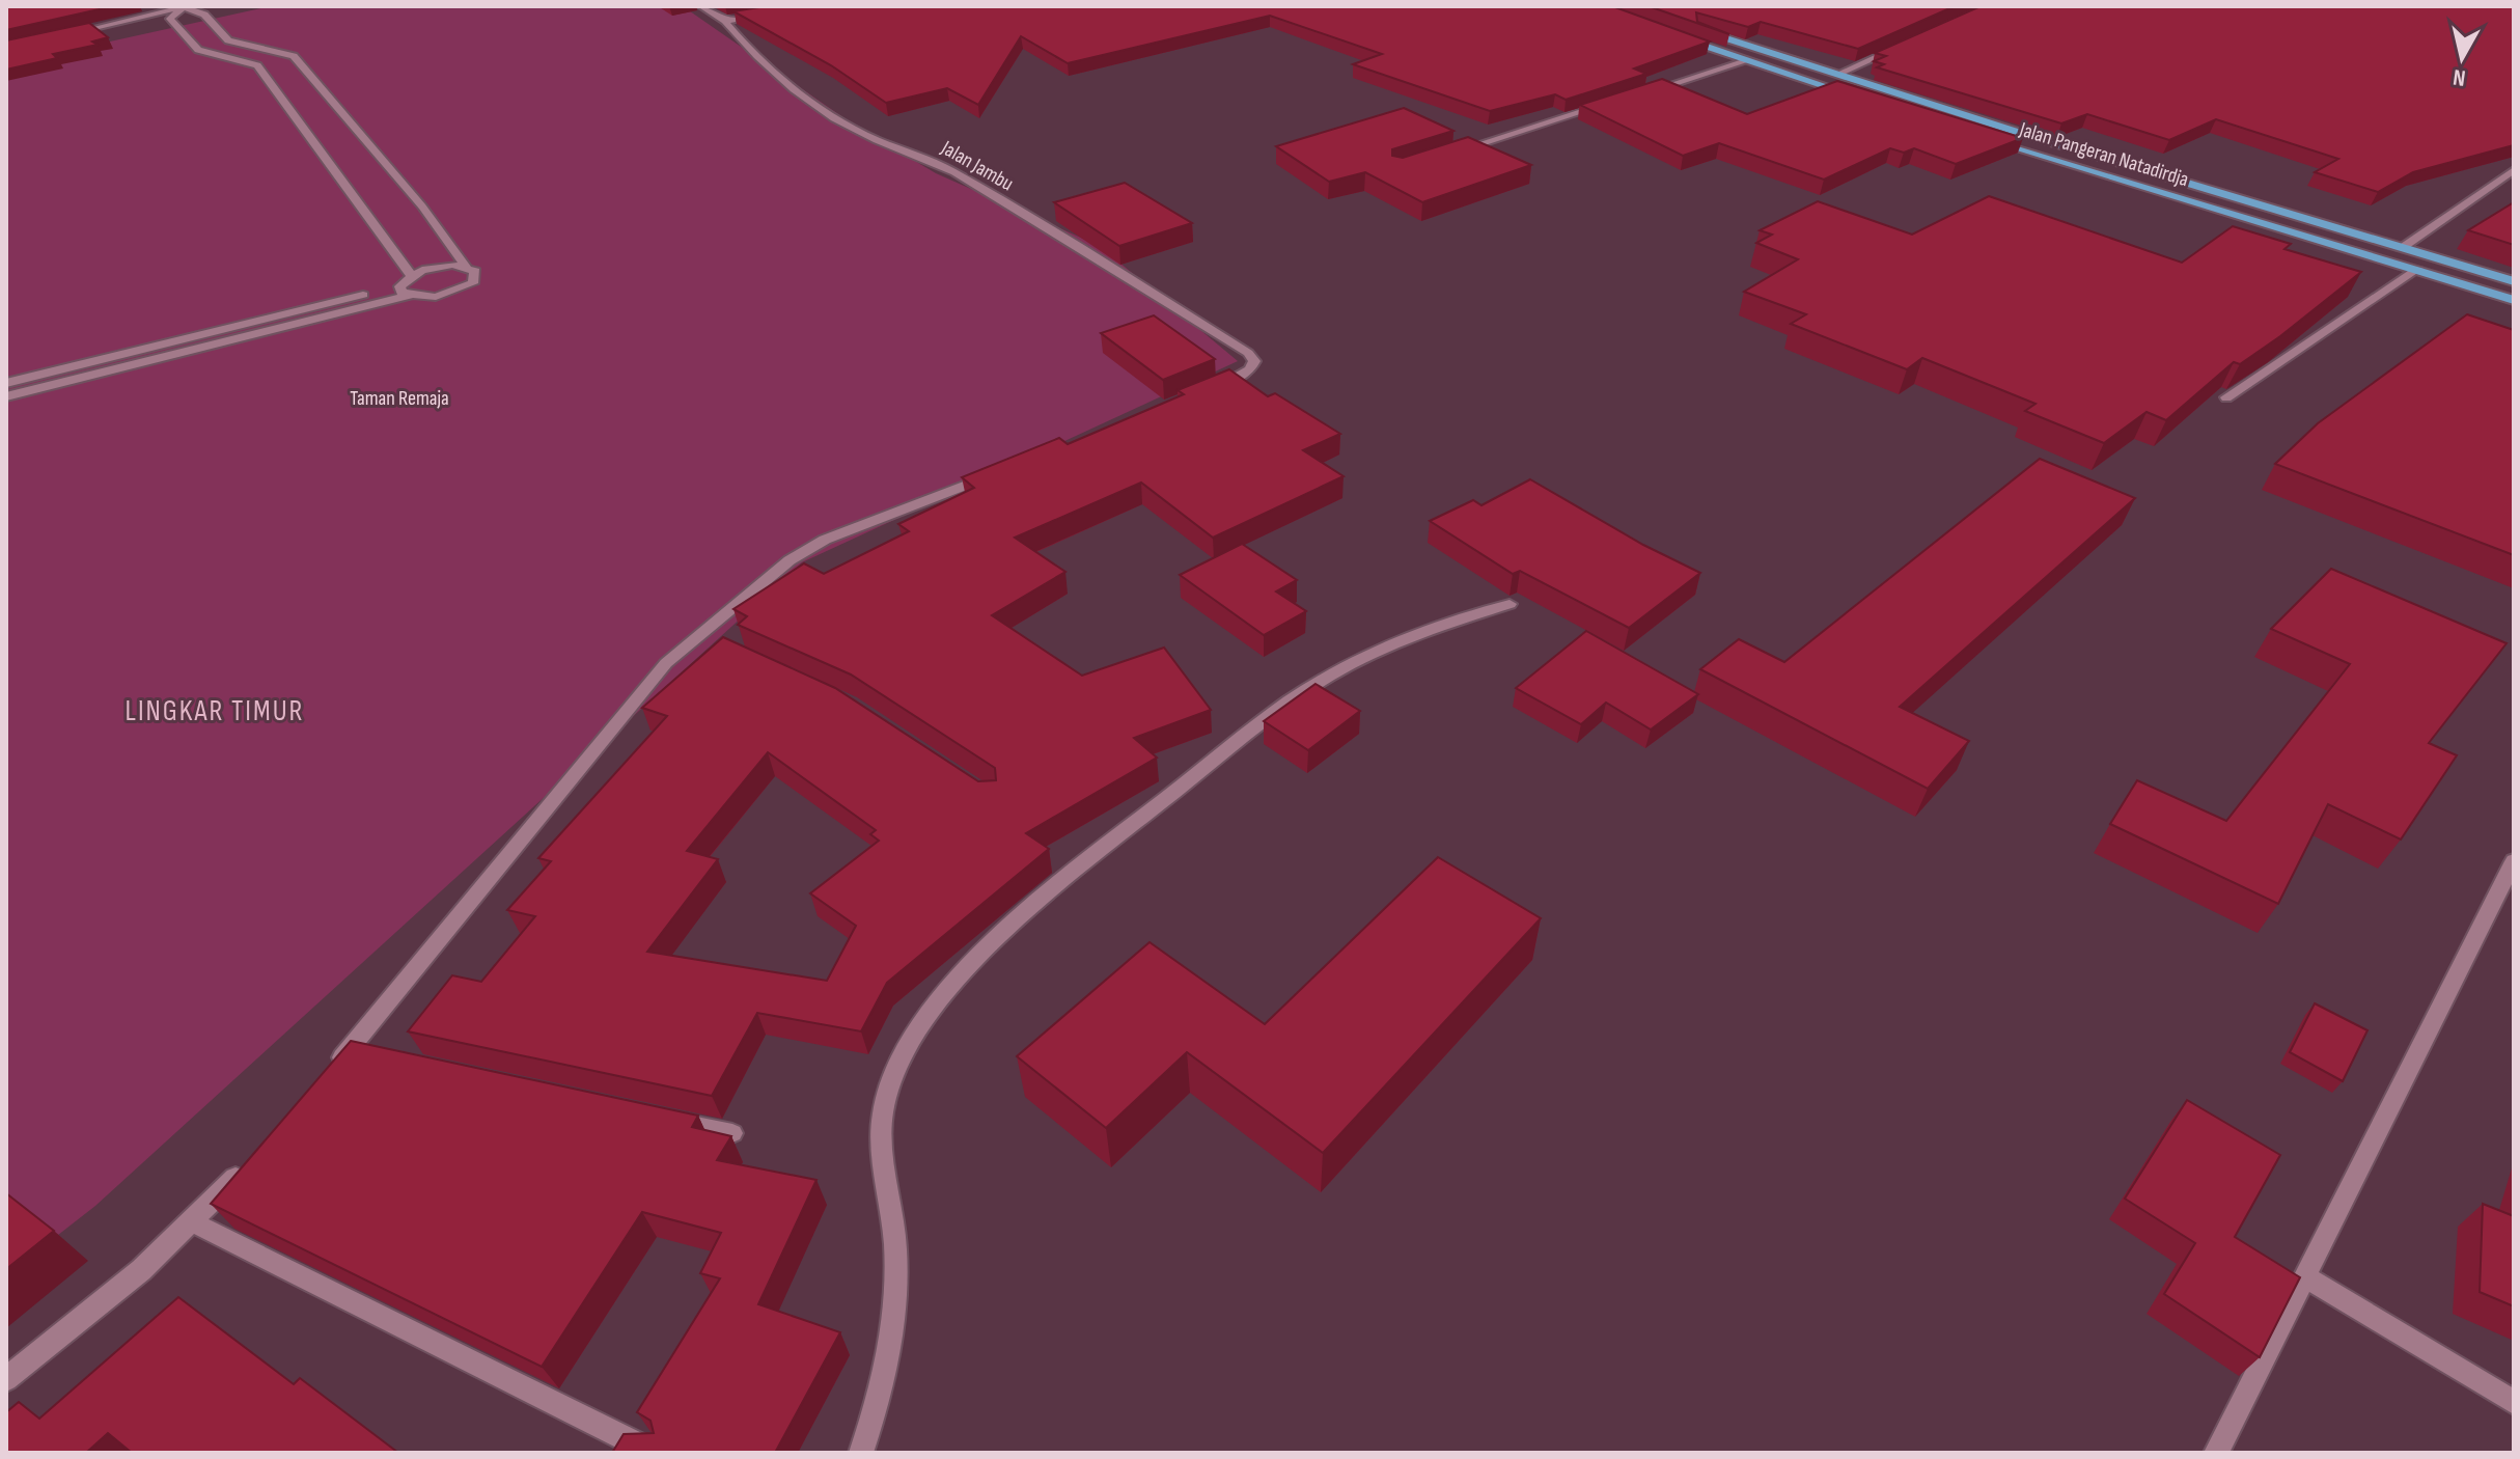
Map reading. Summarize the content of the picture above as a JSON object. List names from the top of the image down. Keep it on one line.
{"streets":{"main road":["Jalan Pangeran Natadirdja"],"street":["Jalan Jambu"]},"districts":["LINGKAR TIMUR"],"parks":["Taman Remaja"],"north":"bottom"}
